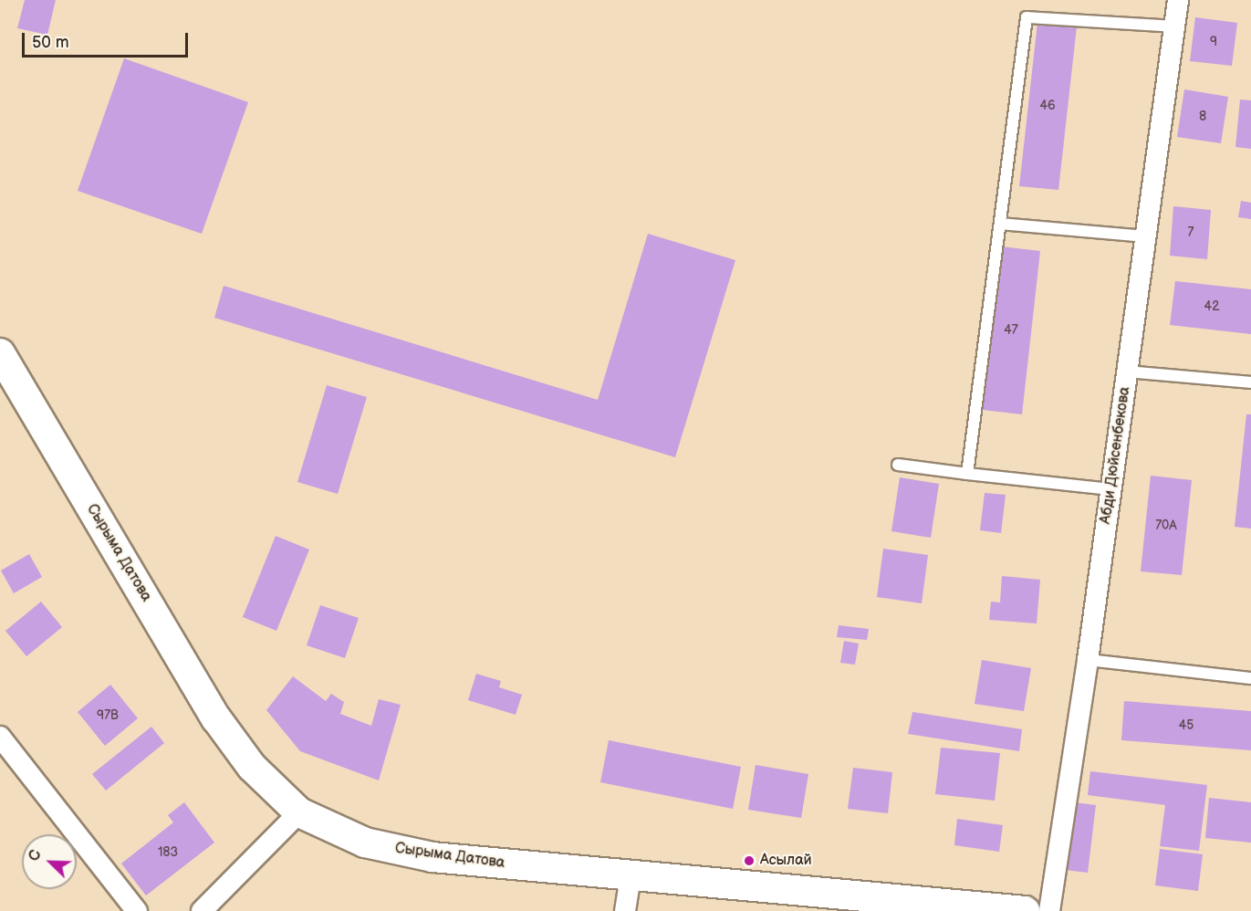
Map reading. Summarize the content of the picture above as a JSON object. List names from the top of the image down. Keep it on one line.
{"streets":{"street":["Абди Дюйсенбекова","Сырыма Датова"]},"places":["Асылай"],"house_numbers":["9","46","8","7","42","47","70А","97В","45","183"],"scale_bar":"50 m","north":"top left"}
